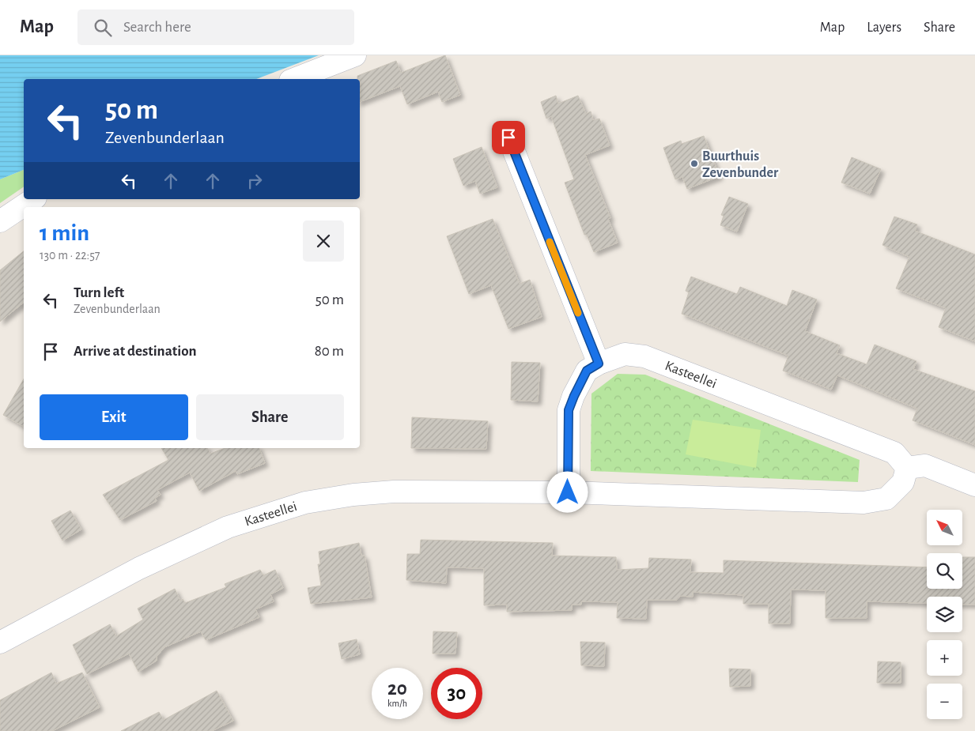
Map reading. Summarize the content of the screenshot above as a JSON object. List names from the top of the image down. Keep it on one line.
{"streets":{"street":["Kasteellei"]},"places":["Buurthuis Zevenbunder"],"north":"top left","page":{"header":"Map","search":"Search here","nav":["Map","Layers","Share"],"turn":["50 m","Zevenbunderlaan"],"heading":["1 min","130 m · 22:57"],"list":[{"name":"Turn left","note":"Zevenbunderlaan","value":"50 m"},{"name":"Arrive at destination","value":"80 m"}],"buttons":["Exit","Share"],"map_buttons":["+","−"],"speed":"20 km/h","limit":"30"}}
